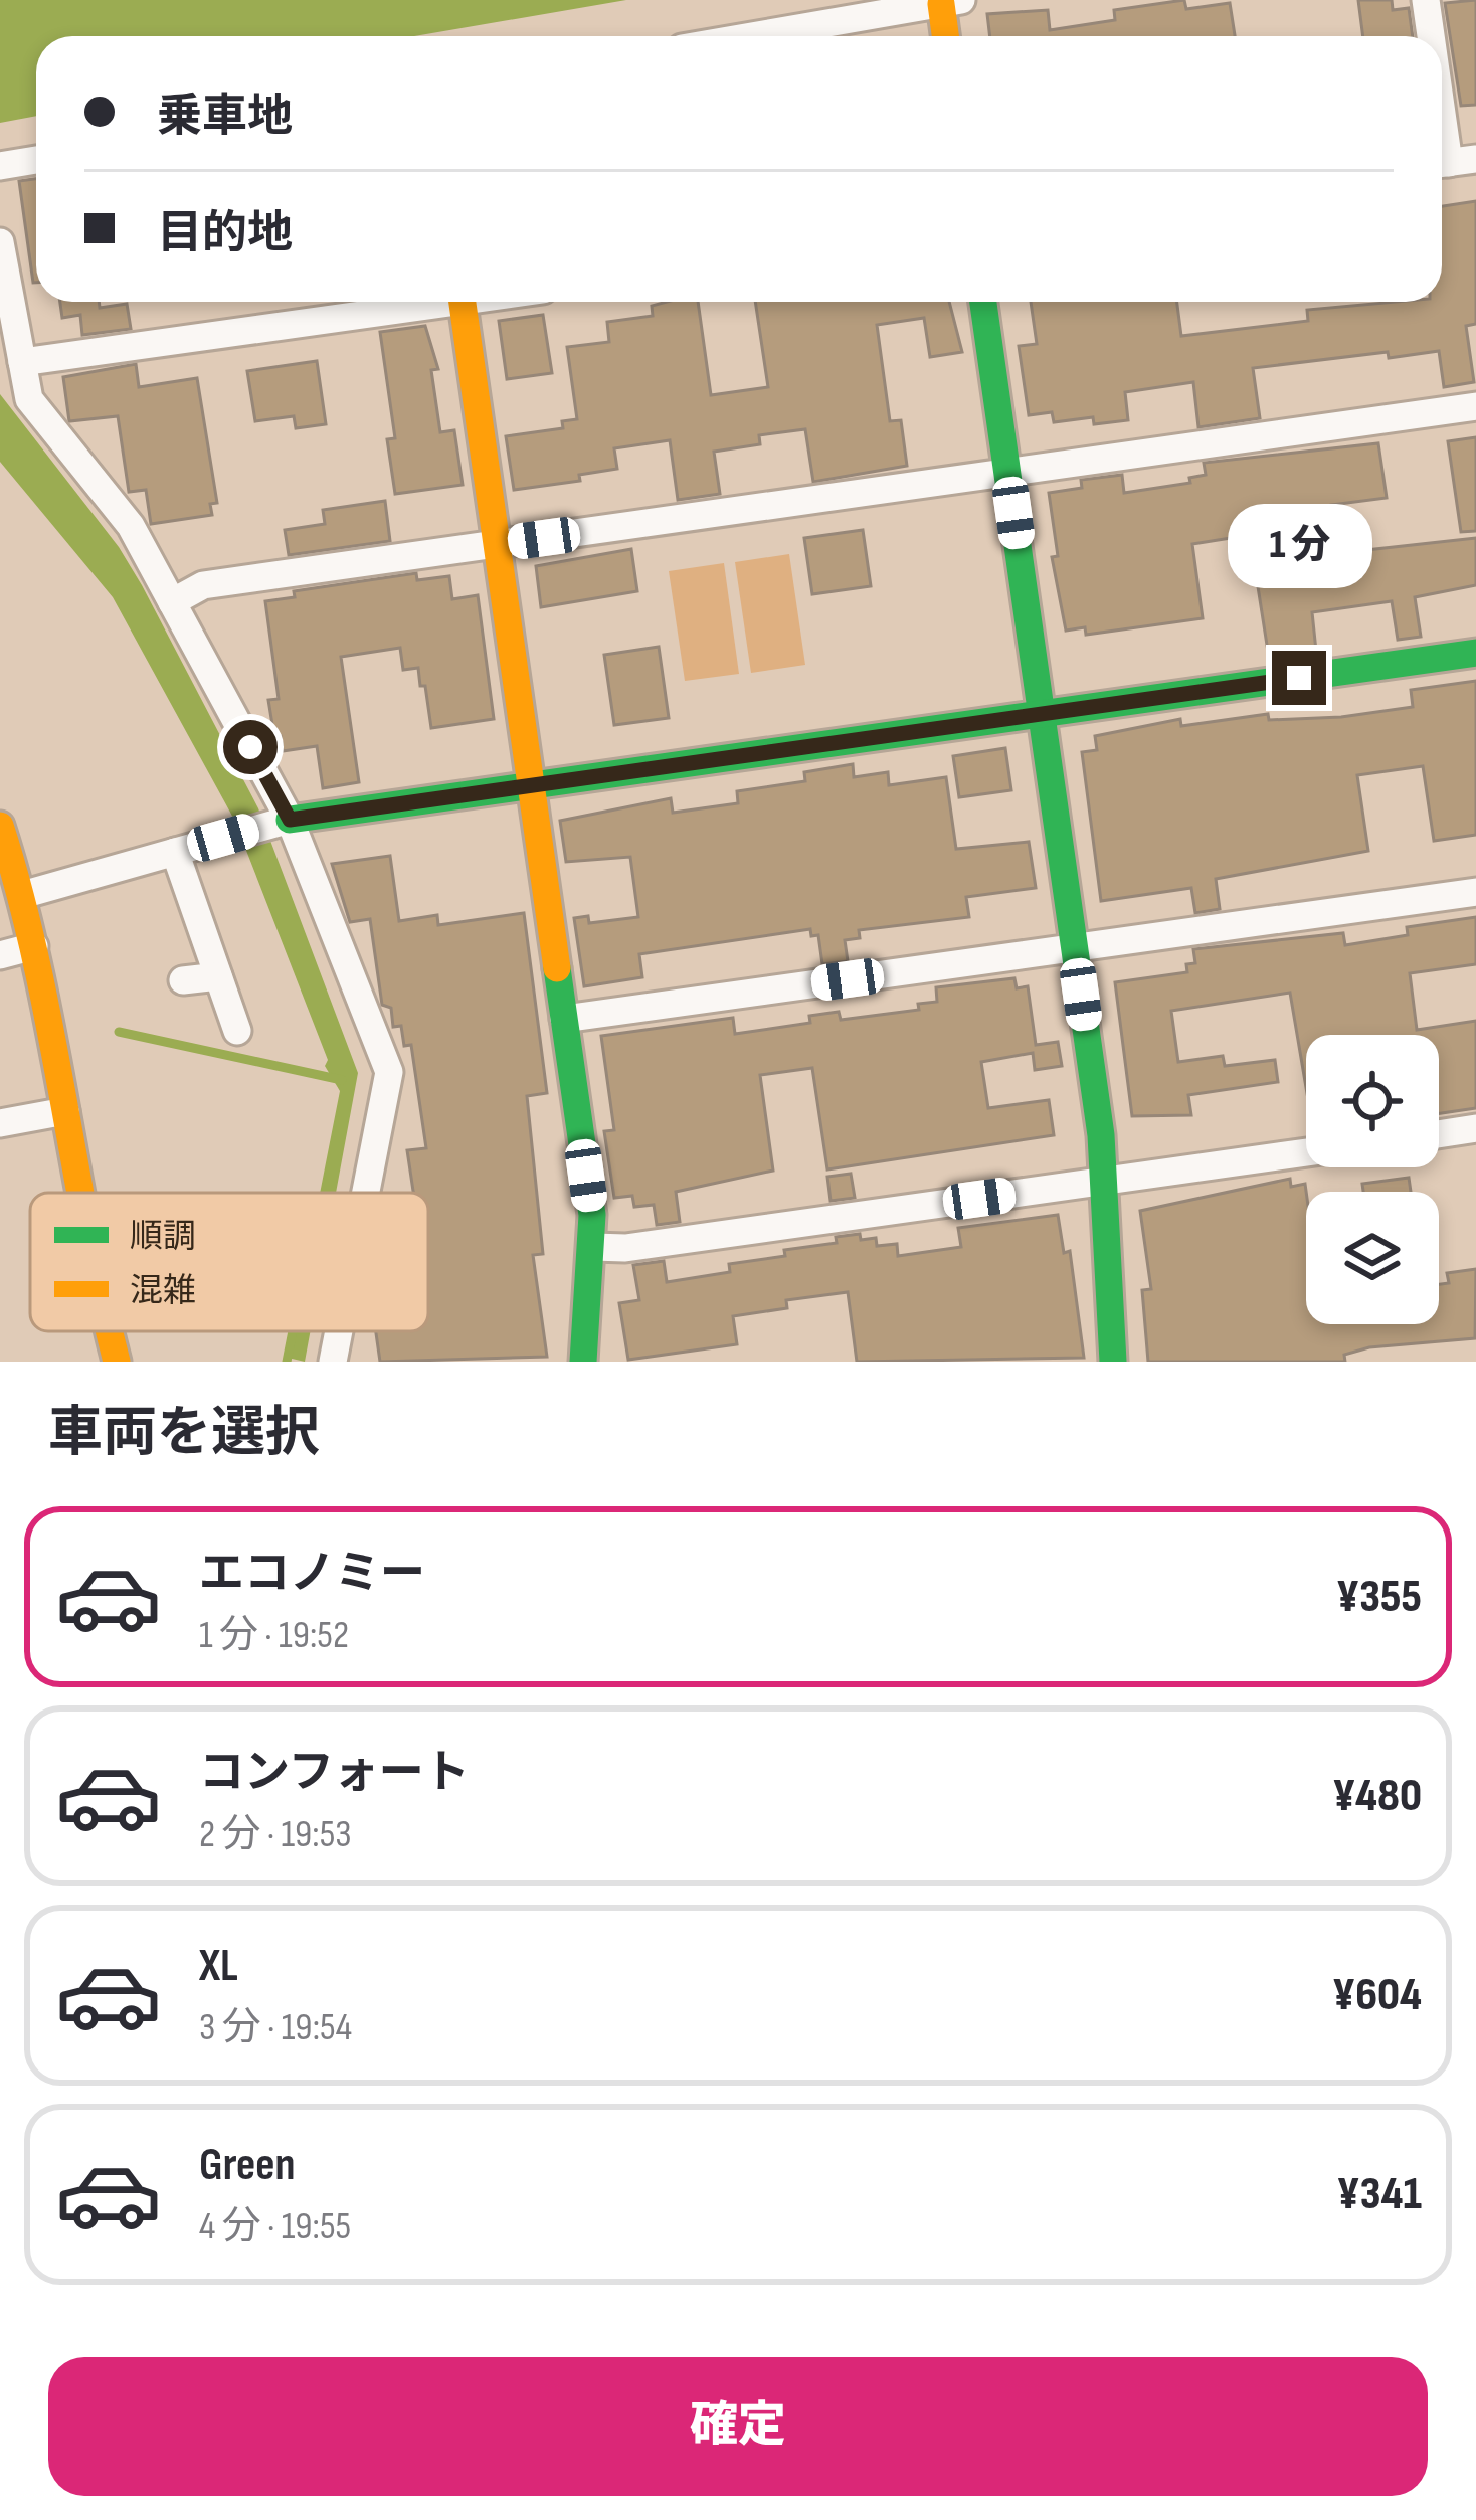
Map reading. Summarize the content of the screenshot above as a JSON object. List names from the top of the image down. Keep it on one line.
{"legend":["順調","混雑"],"page":{"banner":["乗車地","目的地"],"bubble":"1 分","heading":"車両を選択","list":[{"name":"エコノミー","note":"1 分 · 19:52","value":"¥355"},{"name":"コンフォート","note":"2 分 · 19:53","value":"¥480"},{"name":"XL","note":"3 分 · 19:54","value":"¥604"},{"name":"Green","note":"4 分 · 19:55","value":"¥341"}],"buttons":"確定"}}
